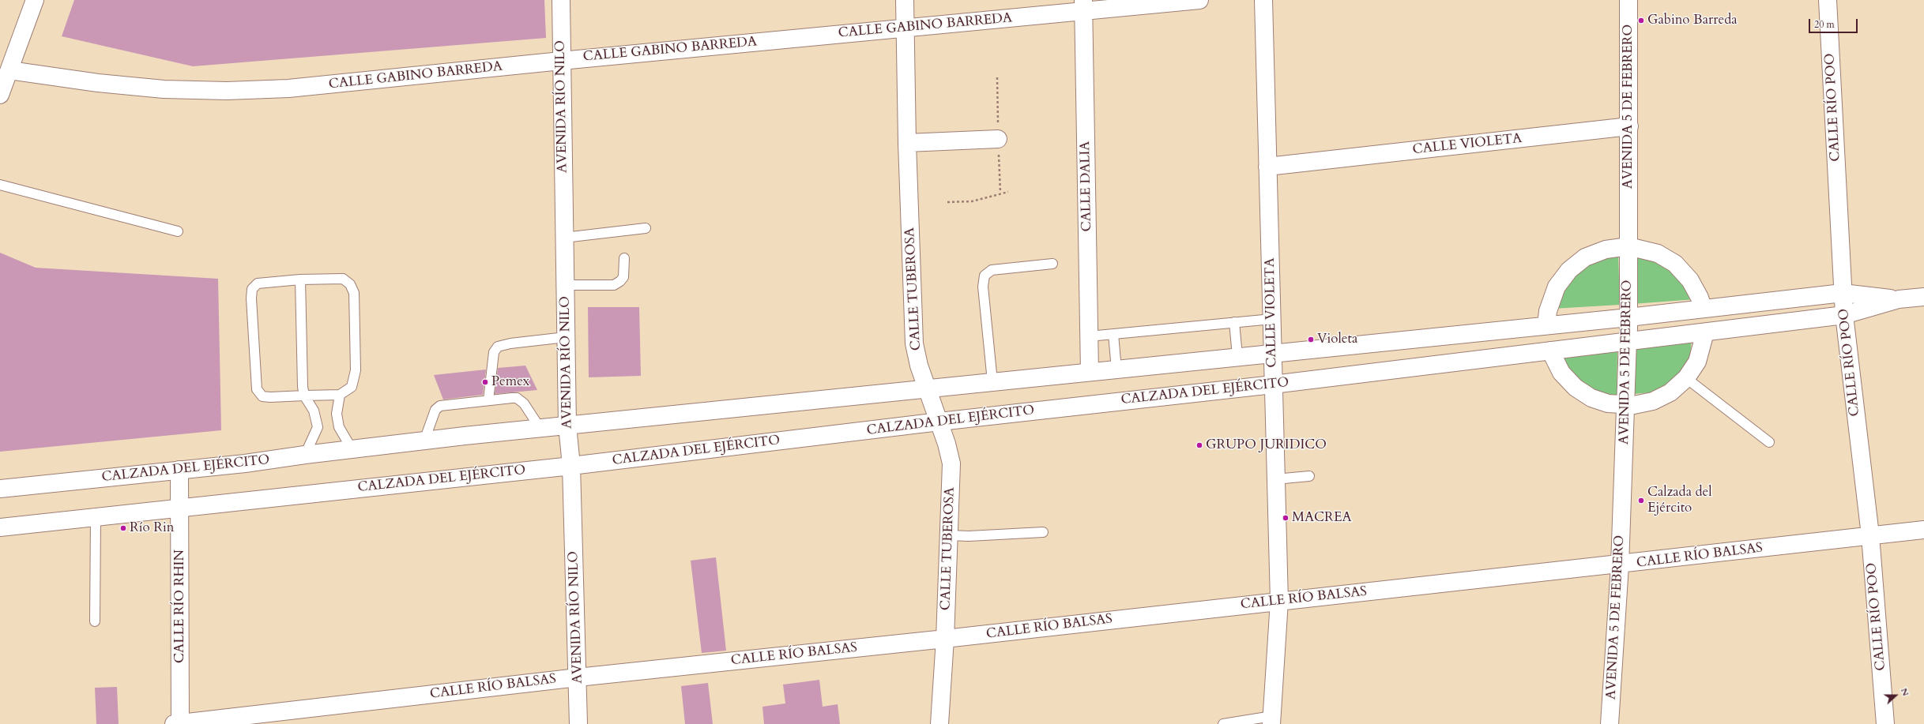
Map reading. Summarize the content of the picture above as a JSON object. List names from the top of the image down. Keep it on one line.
{"streets":{"street":["CALLE GABINO BARREDA","AVENIDA RÍO NILO","AVENIDA 5 DE FEBRERO","CALLE RÍO POO","CALLE VIOLETA","CALLE DALIA","CALLE TUBEROSA","CALZADA DEL EJÉRCITO","CALLE RÍO BALSAS","CALLE RÍO RHIN"]},"crossings":[["CALLE GABINO BARREDA","AVENIDA RÍO NILO"],["CALLE GABINO BARREDA","CALLE DALIA"],["CALLE GABINO BARREDA","CALLE TUBEROSA"],["AVENIDA RÍO NILO","CALZADA DEL EJÉRCITO"],["AVENIDA RÍO NILO","CALLE RÍO BALSAS"],["AVENIDA 5 DE FEBRERO","CALLE VIOLETA"],["AVENIDA 5 DE FEBRERO","CALZADA DEL EJÉRCITO"],["AVENIDA 5 DE FEBRERO","CALLE RÍO BALSAS"],["CALLE RÍO POO","CALZADA DEL EJÉRCITO"],["CALLE RÍO POO","CALLE RÍO BALSAS"],["CALLE VIOLETA","CALZADA DEL EJÉRCITO"],["CALLE VIOLETA","CALLE RÍO BALSAS"],["CALLE DALIA","CALZADA DEL EJÉRCITO"],["CALLE TUBEROSA","CALZADA DEL EJÉRCITO"],["CALLE TUBEROSA","CALLE RÍO BALSAS"],["CALZADA DEL EJÉRCITO","CALLE RÍO RHIN"],["CALLE RÍO BALSAS","CALLE RÍO RHIN"]],"places":["Gabino Barreda","Violeta","Pemex","GRUPO JURIDICO","Calzada del Ejército","MACREA","Río Rin"],"scale_bar":"20 m","north":"right"}
